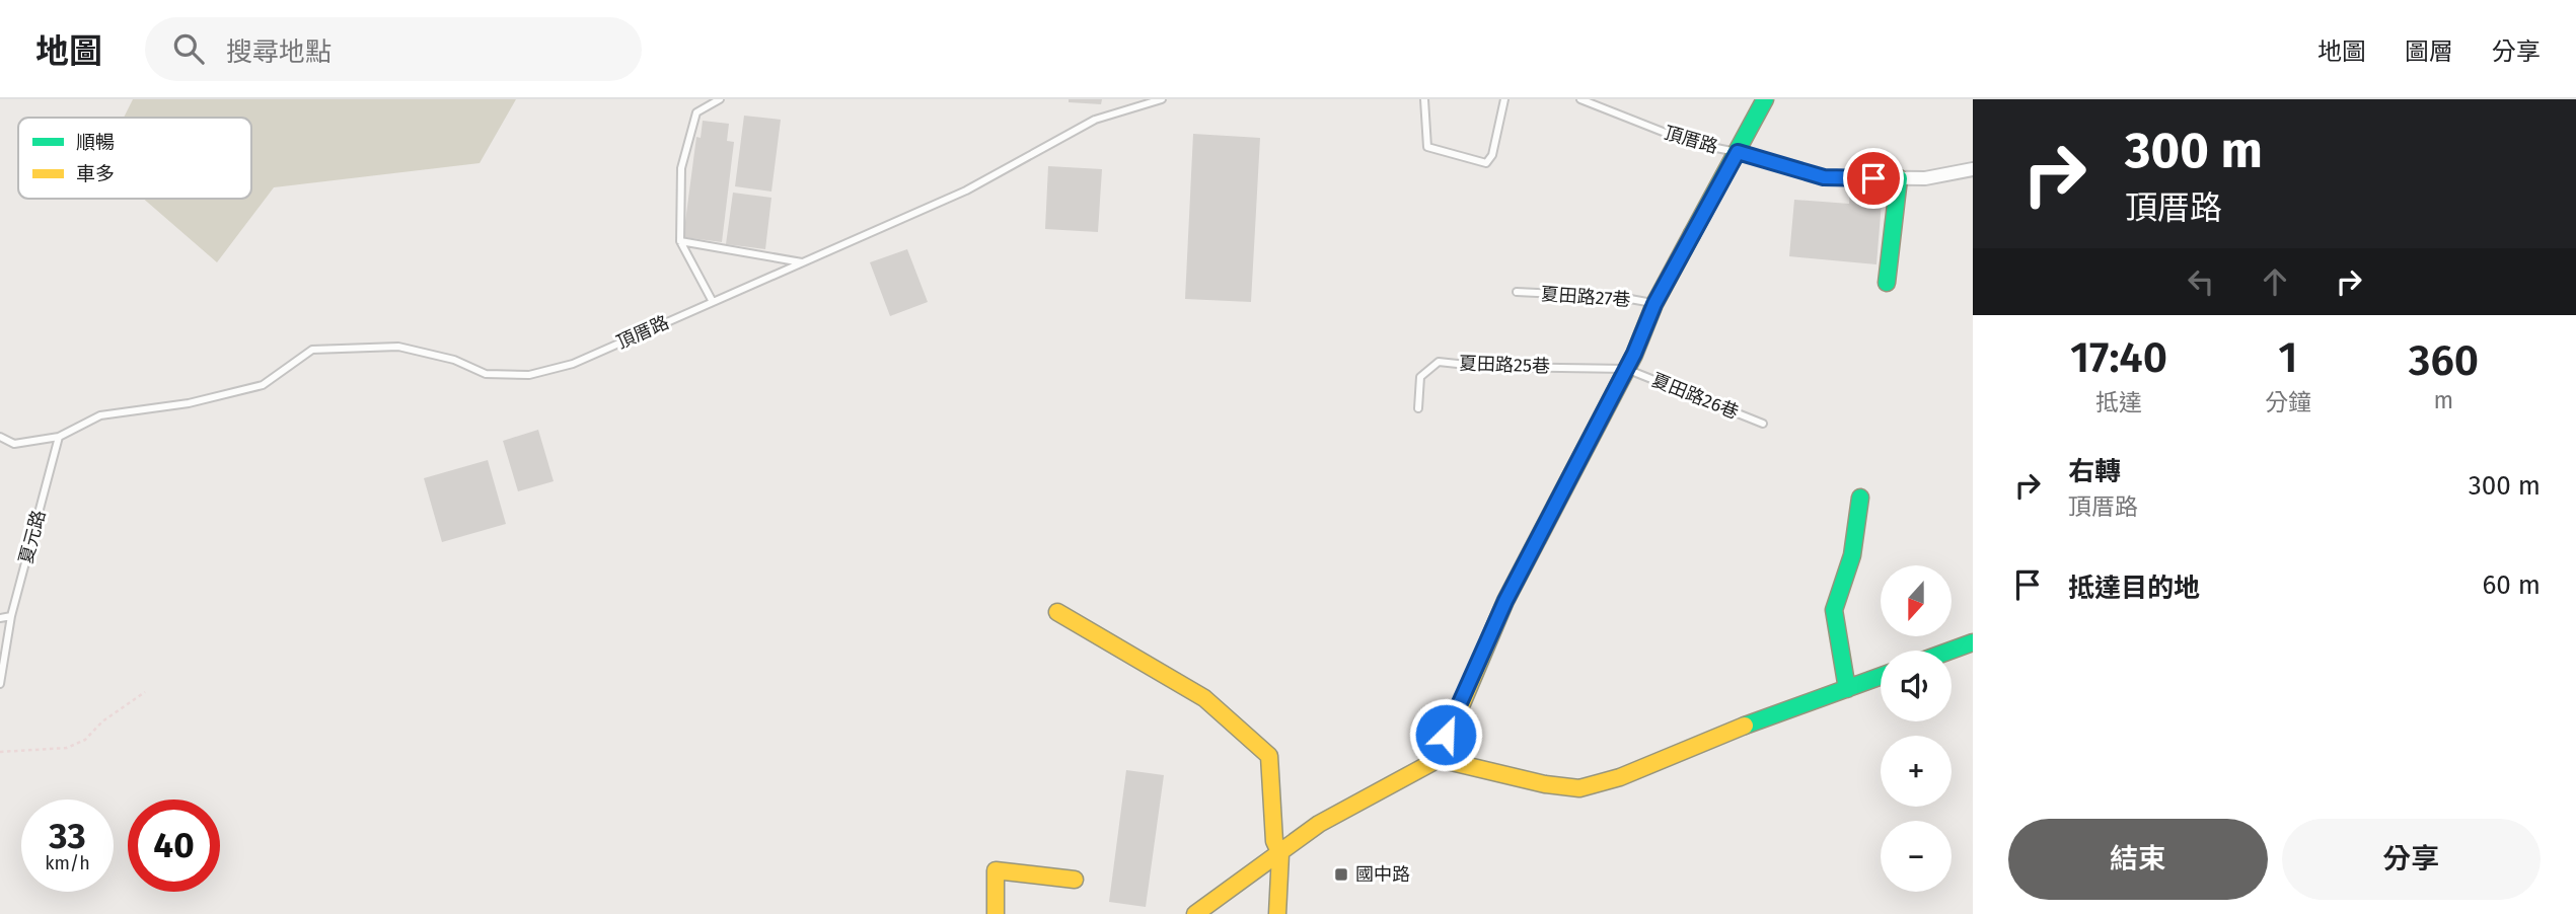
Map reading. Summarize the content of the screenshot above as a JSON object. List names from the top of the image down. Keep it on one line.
{"streets":{"street":["頂厝路"],"lane":["夏田路27巷","夏田路25巷","夏田路26巷","夏元路"]},"crossings":[["頂厝路","夏元路"],["夏田路25巷","夏田路26巷"]],"places":{"transit":["國中路"]},"legend":["順暢","車多"],"north":"bottom","page":{"header":"地圖","search":"搜尋地點","nav":["地圖","圖層","分享"],"turn":["300 m","頂厝路"],"eta":["17:40","抵達","1","分鐘","360","m"],"list":[{"name":"右轉","note":"頂厝路","value":"300 m"},{"name":"抵達目的地","value":"60 m"}],"map_buttons":["+","−"],"speed":"33 km/h","limit":"40","buttons":["結束","分享"]}}
